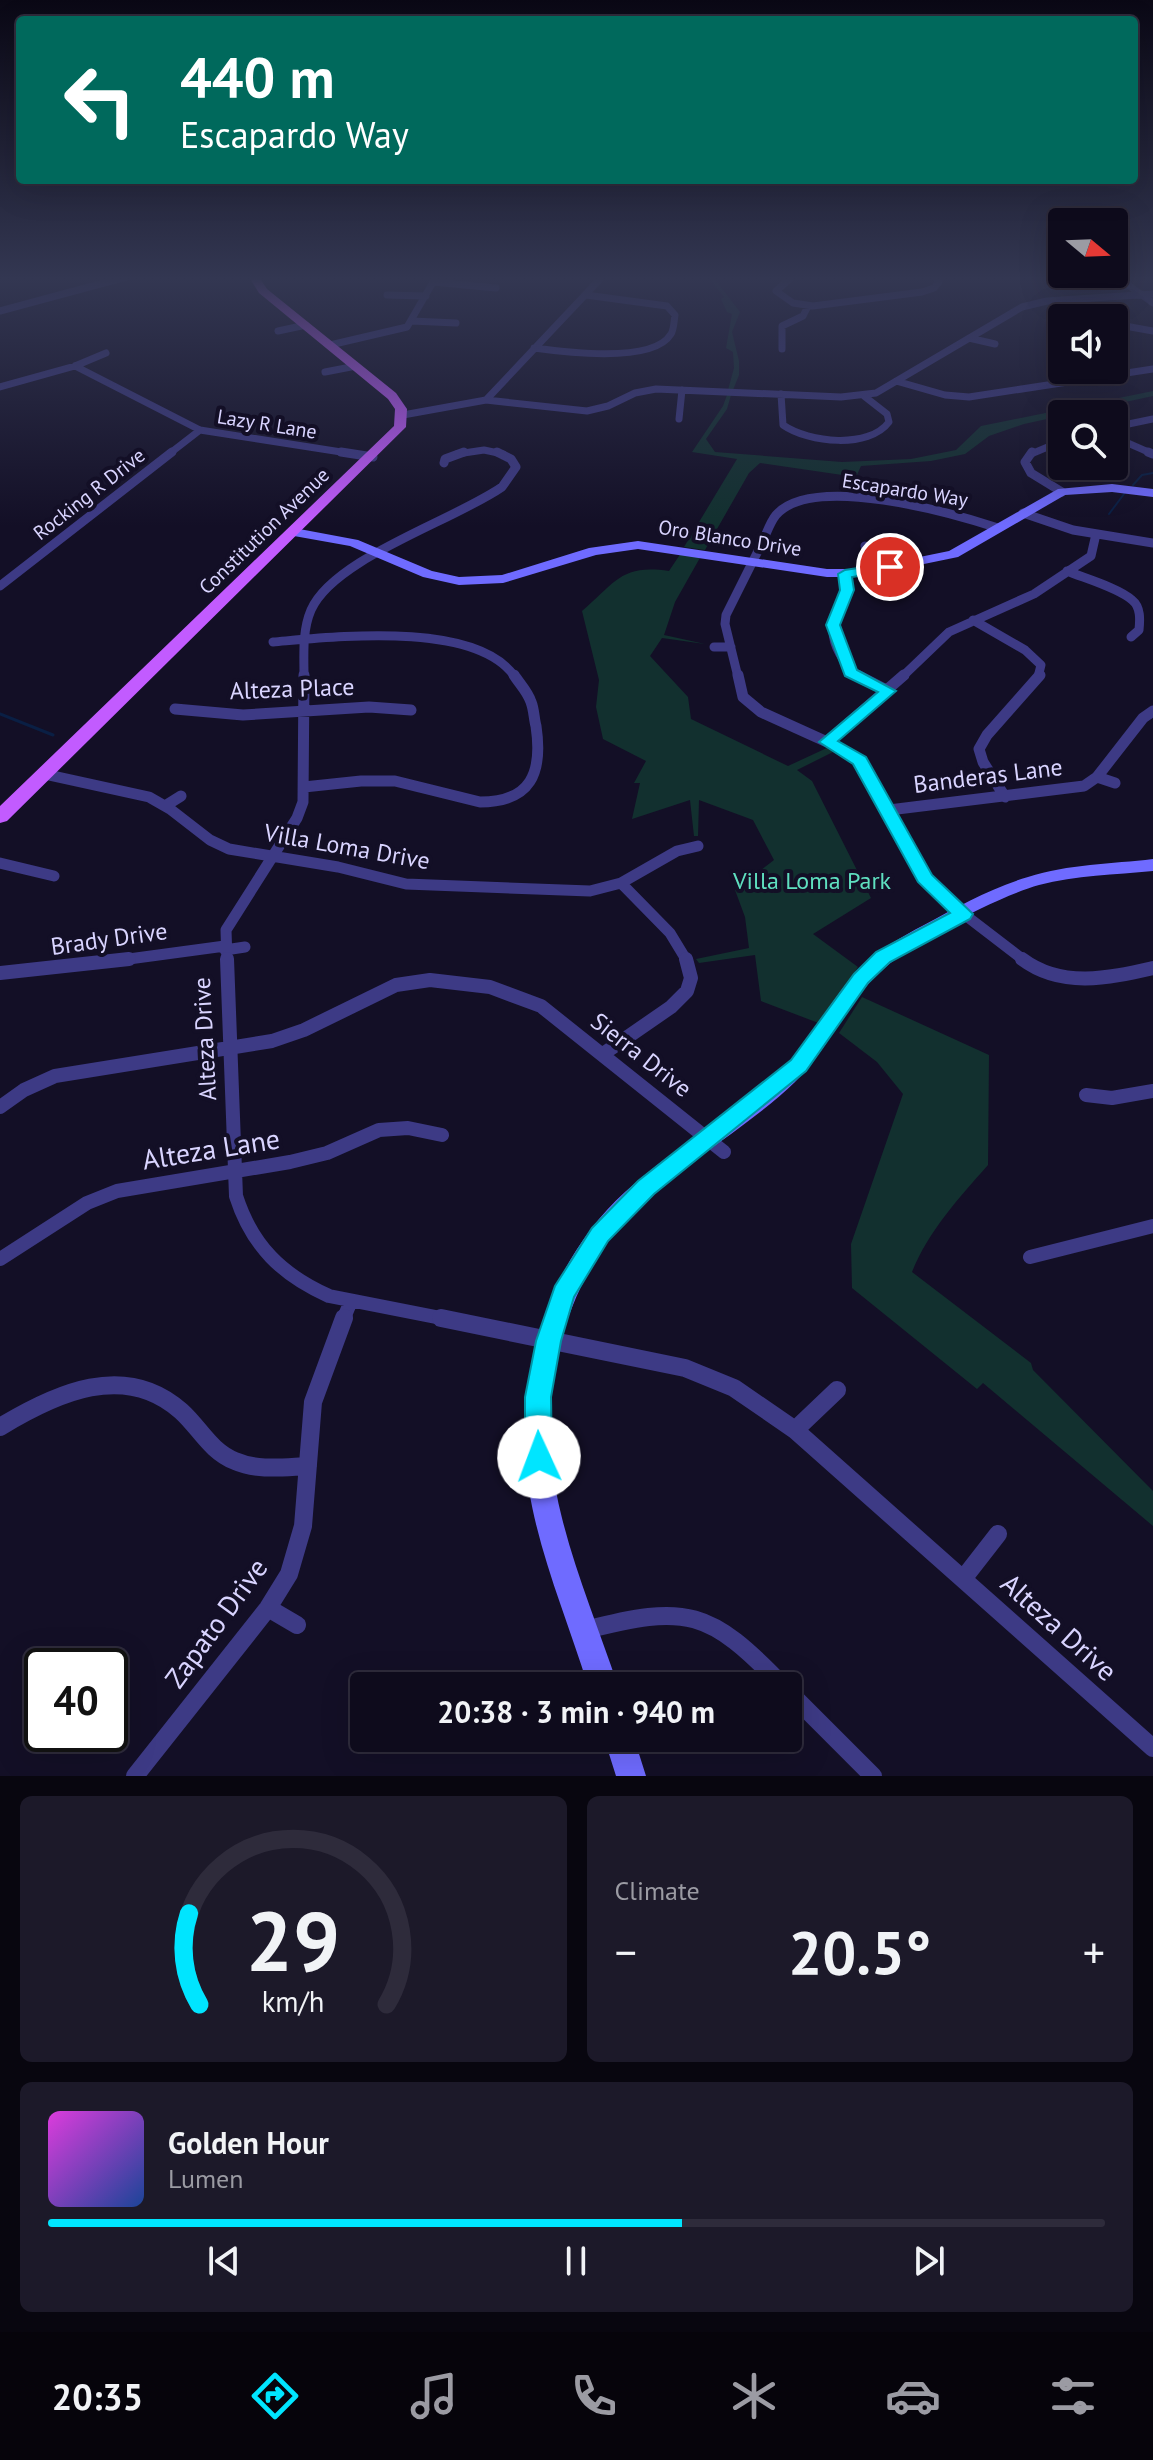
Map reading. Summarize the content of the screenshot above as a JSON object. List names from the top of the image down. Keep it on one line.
{"streets":{"main road":["Constitution Avenue"],"street":["Lazy R Lane","Escapardo Way","Rocking R Drive","Oro Blanco Drive","Alteza Place","Banderas Lane","Villa Loma Drive","Brady Drive","Alteza Drive","Sierra Drive","Alteza Lane","Zapato Drive"]},"crossings":[["Lazy R Lane","Rocking R Drive"],["Lazy R Lane","Constitution Avenue"],["Escapardo Way","Oro Blanco Drive"],["Escapardo Way","Banderas Lane"],["Constitution Avenue","Oro Blanco Drive"],["Constitution Avenue","Villa Loma Drive"],["Oro Blanco Drive","Alteza Drive"],["Alteza Place","Alteza Drive"],["Villa Loma Drive","Alteza Drive"],["Brady Drive","Alteza Drive"],["Alteza Drive","Sierra Drive"],["Alteza Drive","Alteza Lane"],["Alteza Drive","Zapato Drive"]],"parks":["Villa Loma Park"],"north":"right","page":{"turn":["440 m","Escapardo Way"],"limit":"40","trip":"20:38 · 3 min · 940 m","tile":"Climate","heat":["−","20.5°","+"],"song":["Golden Hour","Lumen"],"tabs":"20:35","gauge":["29","km/h"]}}
